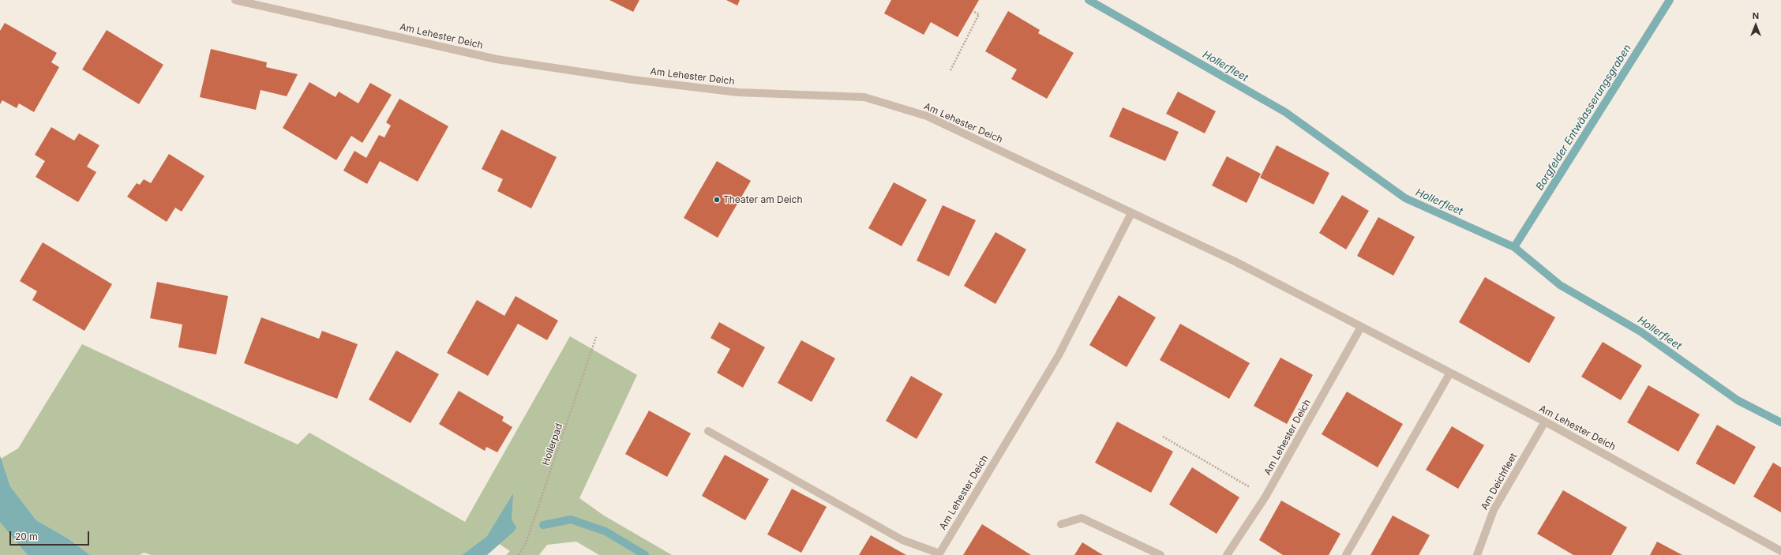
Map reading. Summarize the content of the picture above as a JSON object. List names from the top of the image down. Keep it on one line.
{"streets":{"street":["Am Lehester Deich","Am Deichfleet"],"path":["Hollerpad"]},"crossings":[["Am Lehester Deich","Am Deichfleet"]],"water":["Hollerfleet","Borgfelder Entwäasserungsgraben"],"places":["Theater am Deich"],"scale_bar":"20 m","north":"top"}
